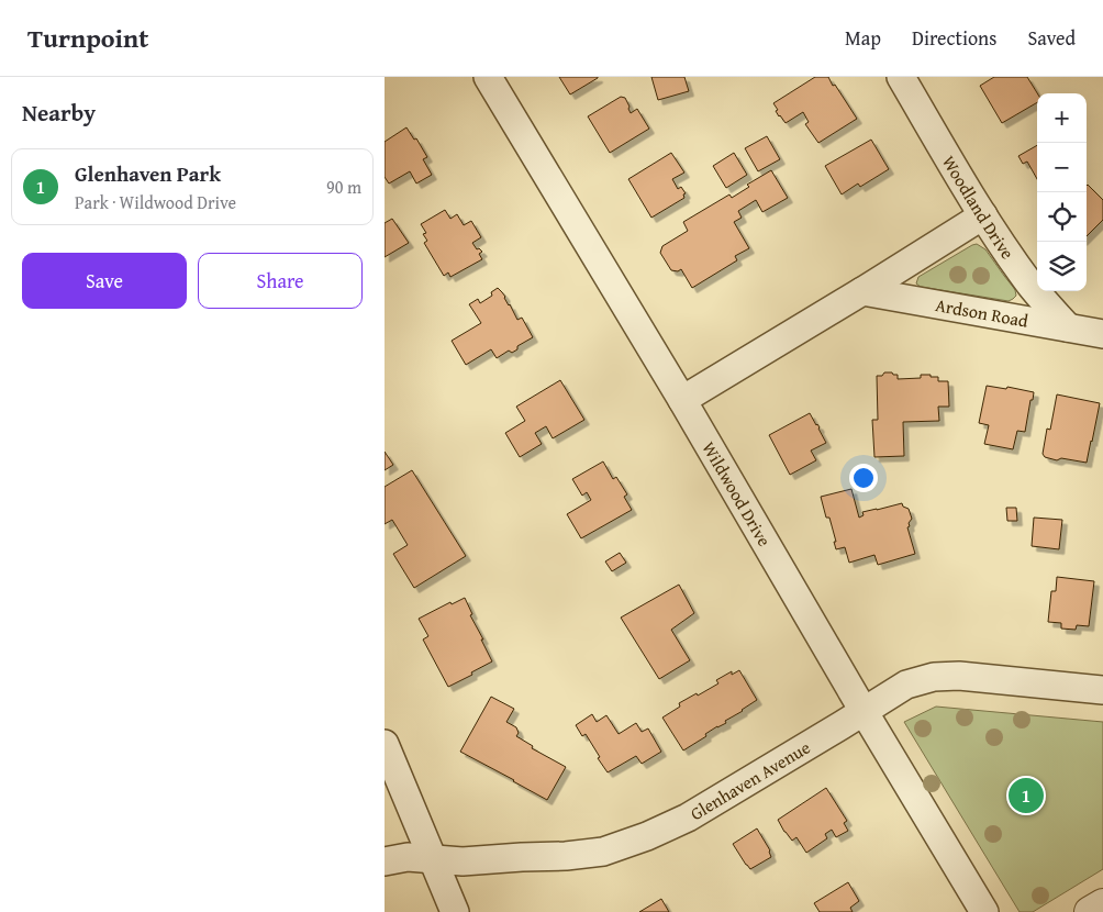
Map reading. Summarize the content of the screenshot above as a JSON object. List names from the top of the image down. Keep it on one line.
{"streets":{"street":["Woodland Drive","Ardson Road","Wildwood Drive","Glenhaven Avenue"]},"crossings":[["Woodland Drive","Ardson Road"],["Wildwood Drive","Glenhaven Avenue"]],"page":{"header":"Turnpoint","nav":["Map","Directions","Saved"],"heading":"Nearby","map_buttons":["+","−"],"list":[{"mark":"1","name":"Glenhaven Park","note":"Park · Wildwood Drive","value":"90 m"}],"buttons":["Save","Share"],"pins":"1"}}
